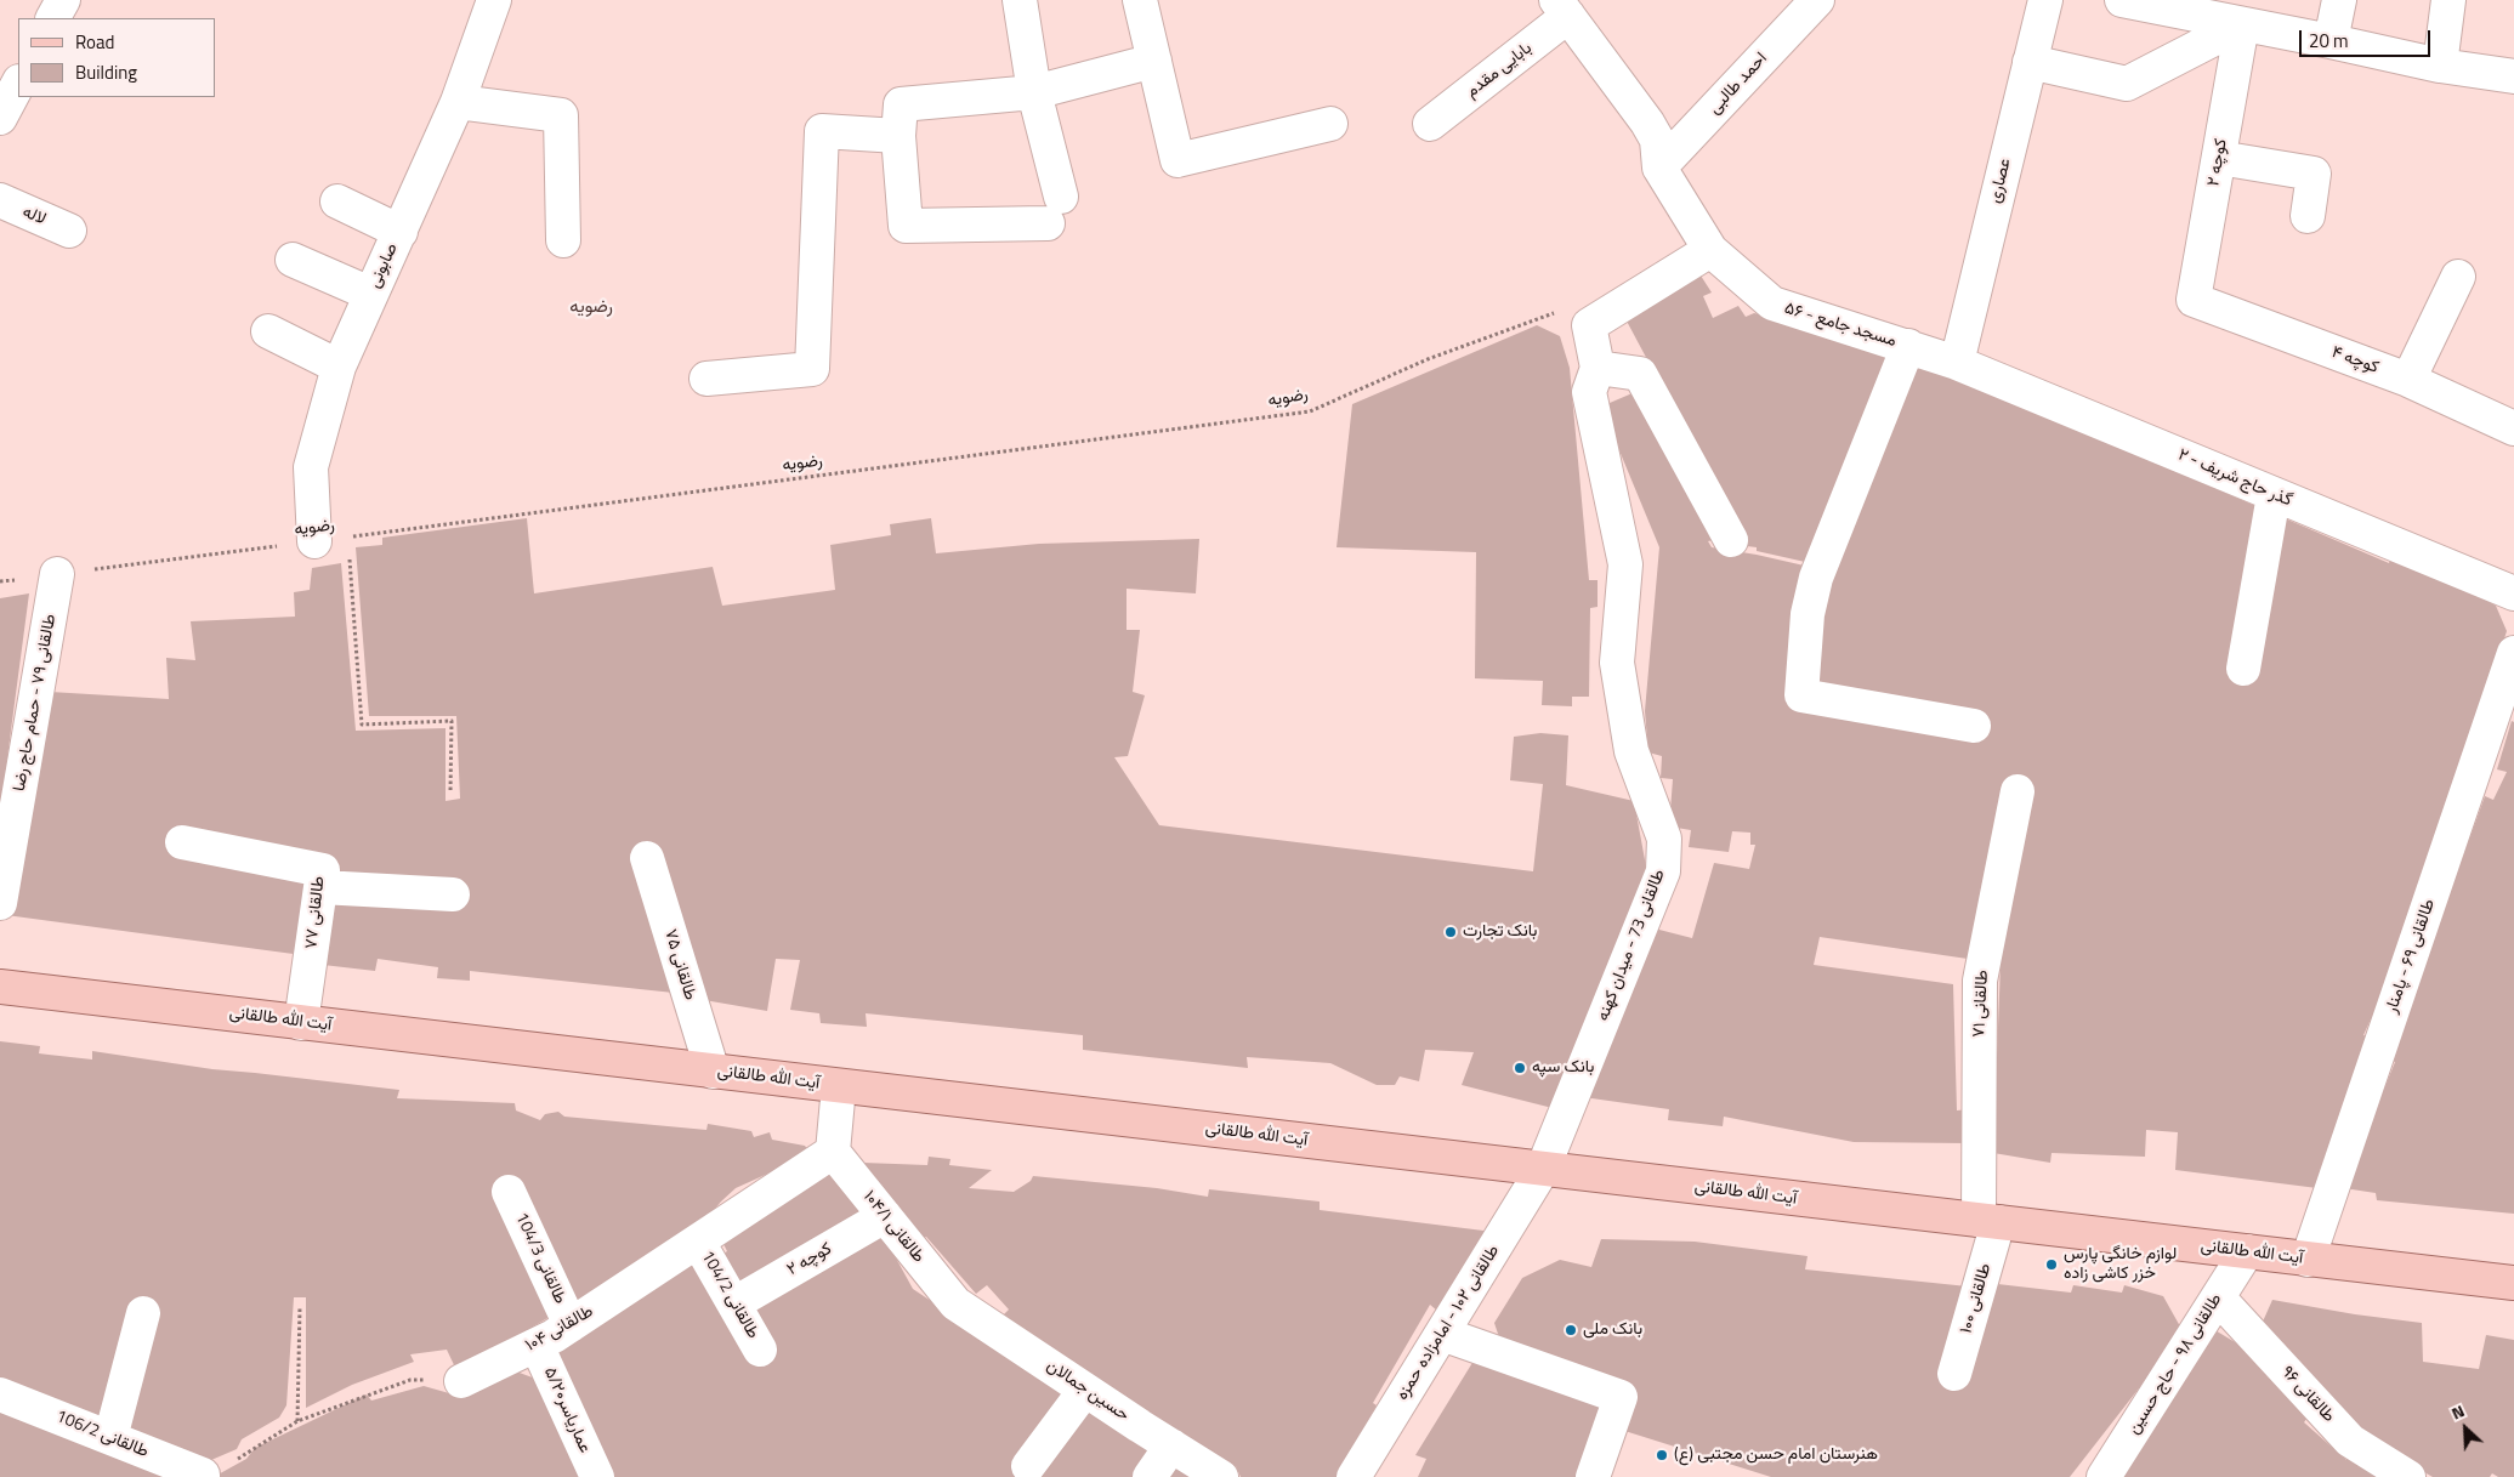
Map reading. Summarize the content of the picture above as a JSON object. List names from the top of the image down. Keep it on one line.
{"streets":{"main road":["آیت الله طالقانی"],"street":["بابایی مقدم","احمد طالبی","کوچه ۲","عصاری","لاله","صابونی","۵۶ - مسجد جامع","کوچه ۴","۲ - گذر حاج شریف","طالقانی ۷۹ - حمام حاج رضا","طالقانی ۷۷","طالقانی 73 - میدان کهنه","طالقانی ۶۹ - پامنار","طالقانی ۷۵","طالقانی ۷۱","طالقانی ۱۰۴/۱","طالقانی 104/3","طالقانی 104/2","طالقانی ۱۰۰","طالقانی ۱۰۲ - امامزاده حمزه","طالقانی ۱۰۴","طالقانی ۹۸ - حاج حسین","حسین جمالان","طالقانی ۹۶","عماریاسر۵/۲۰","طالقانی 106/2"],"path":["رضویه"]},"crossings":[["بابایی مقدم","۵۶ - مسجد جامع"],["احمد طالبی","۵۶ - مسجد جامع"],["کوچه ۲","کوچه ۴"],["کوچه ۲","طالقانی ۱۰۴/۱"],["کوچه ۲","طالقانی 104/2"],["عصاری","۵۶ - مسجد جامع"],["عصاری","۲ - گذر حاج شریف"],["صابونی","رضویه"],["۵۶ - مسجد جامع","۲ - گذر حاج شریف"],["رضویه","طالقانی ۷۹ - حمام حاج رضا"],["رضویه","طالقانی 73 - میدان کهنه"],["طالقانی ۷۷","آیت الله طالقانی"],["طالقانی 73 - میدان کهنه","آیت الله طالقانی"],["طالقانی 73 - میدان کهنه","طالقانی ۱۰۲ - امامزاده حمزه"],["طالقانی ۶۹ - پامنار","آیت الله طالقانی"],["طالقانی ۷۵","آیت الله طالقانی"],["طالقانی ۷۱","آیت الله طالقانی"],["طالقانی ۷۱","طالقانی ۱۰۰"],["آیت الله طالقانی","طالقانی ۱۰۰"],["آیت الله طالقانی","طالقانی ۱۰۲ - امامزاده حمزه"],["آیت الله طالقانی","طالقانی ۹۸ - حاج حسین"],["طالقانی ۱۰۴/۱","طالقانی ۱۰۴"],["طالقانی ۱۰۴/۱","حسین جمالان"],["طالقانی 104/3","طالقانی ۱۰۴"],["طالقانی 104/2","طالقانی ۱۰۴"],["طالقانی ۱۰۴","عماریاسر۵/۲۰"],["طالقانی ۹۸ - حاج حسین","طالقانی ۹۶"]],"districts":["رضویه"],"places":["بانک تجارت","بانک سپه","لوازم خانگی پارس خزر کاشی زاده","بانک ملی","هنرستان امام حسن مجتبی (ع)"],"legend":["Road","Building"],"scale_bar":"20 m","north":"top left"}
